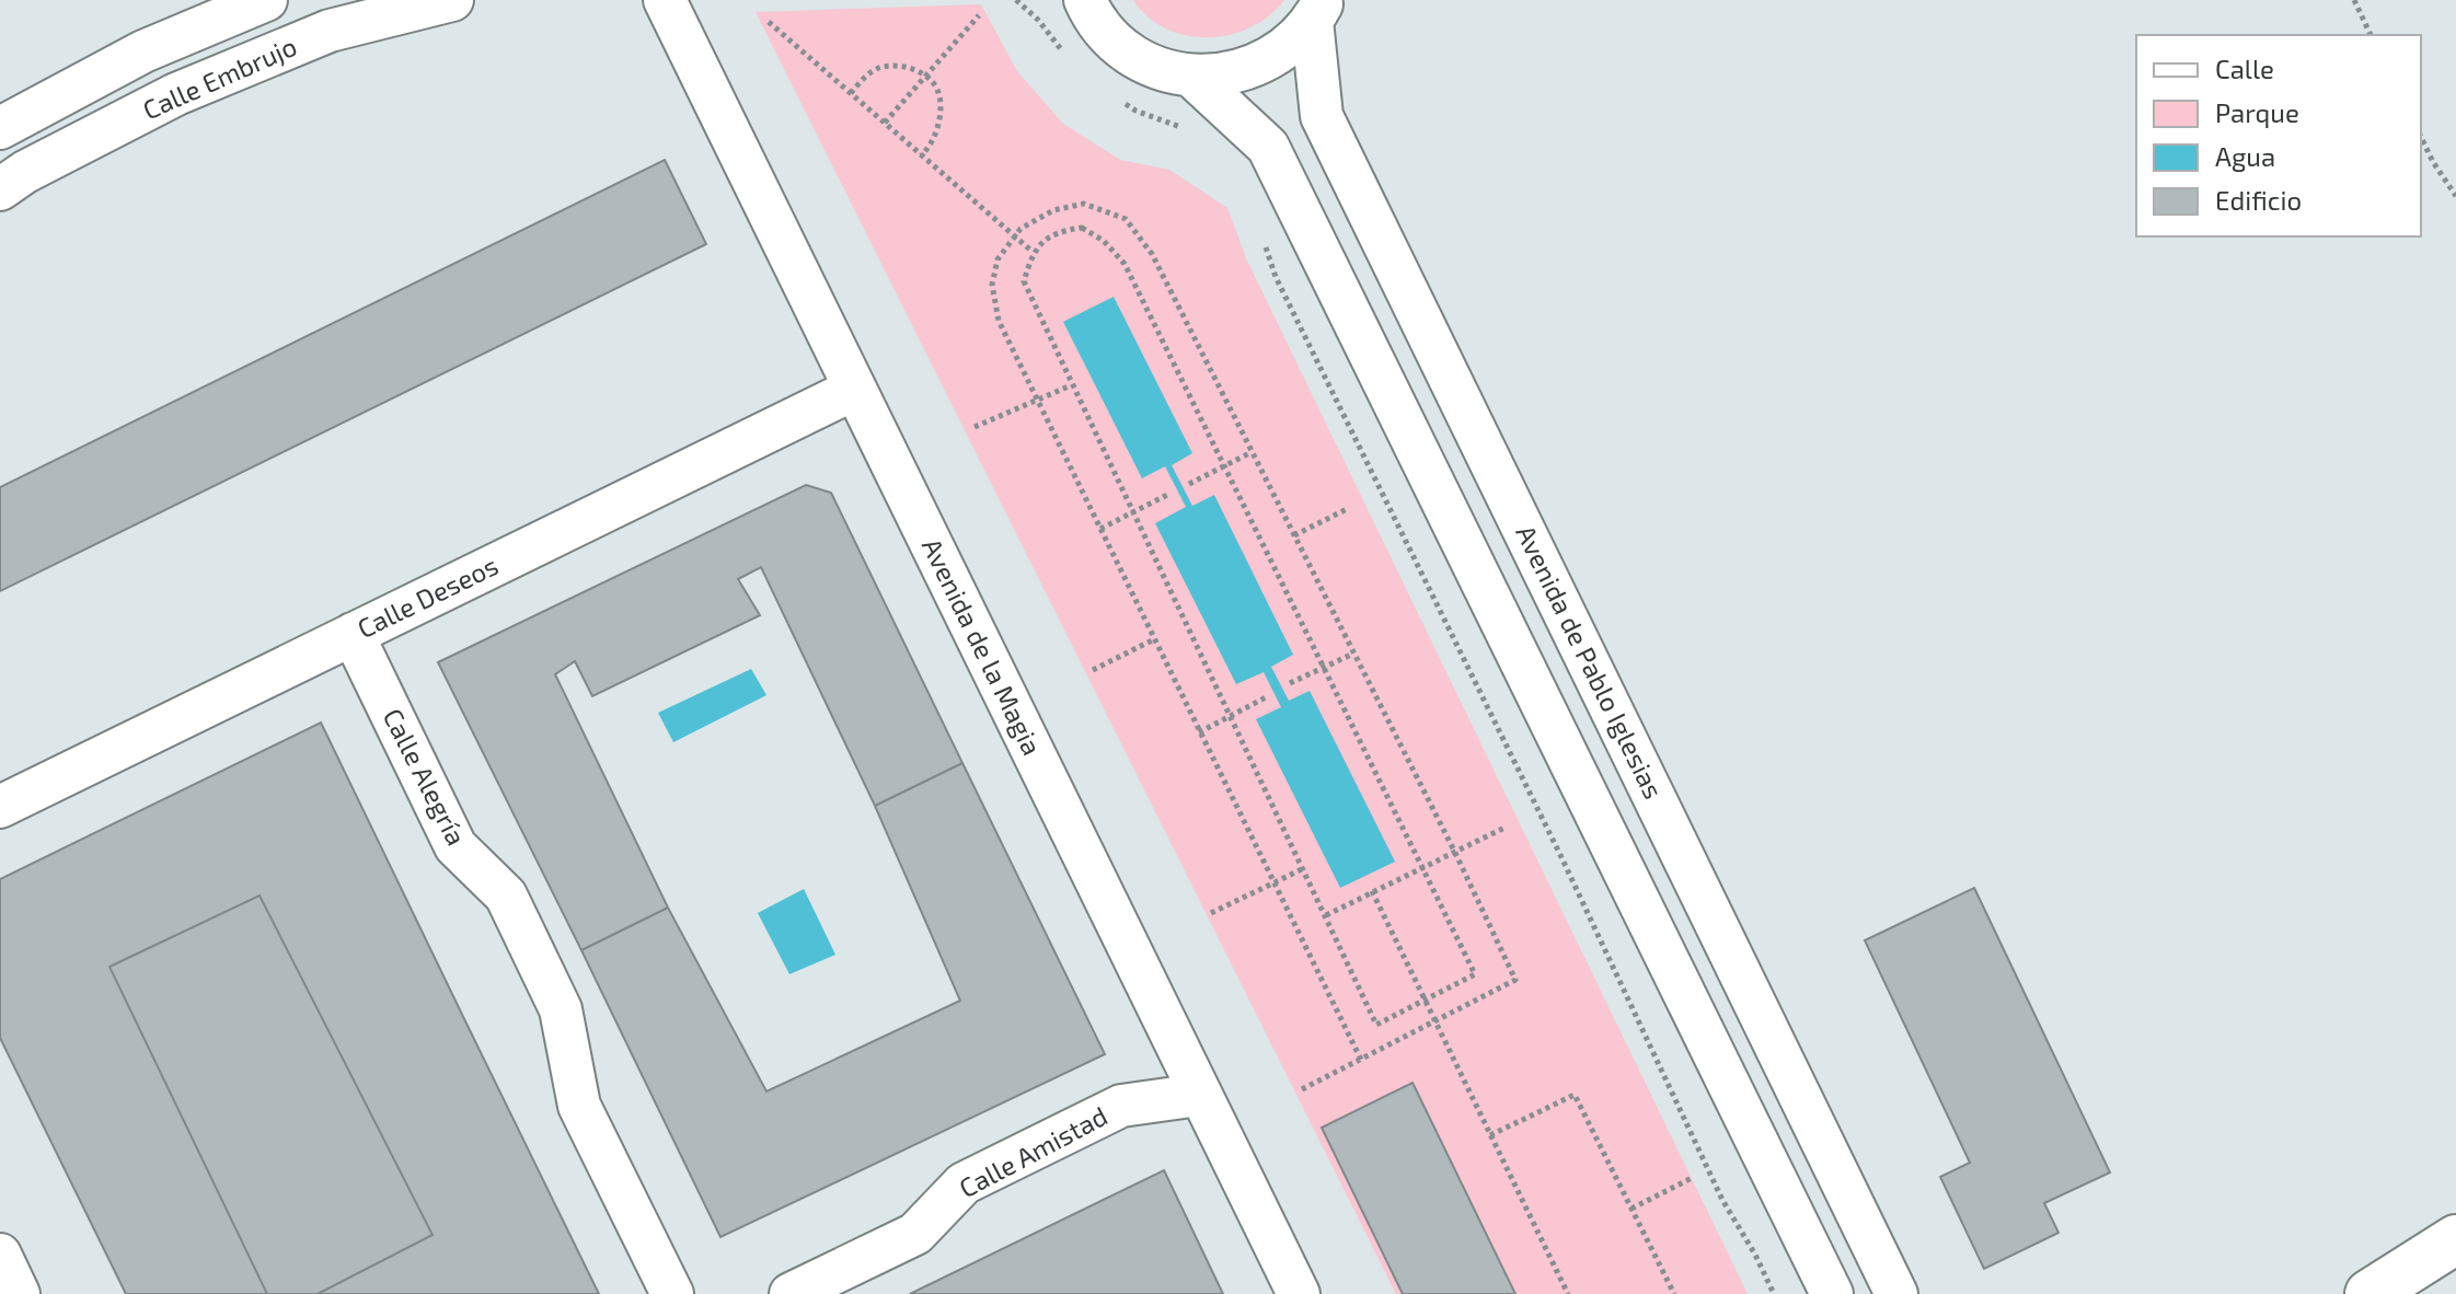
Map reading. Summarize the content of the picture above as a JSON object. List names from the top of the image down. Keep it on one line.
{"streets":{"street":["Calle Embrujo","Calle Deseos","Avenida de la Magia","Avenida de Pablo Iglesias","Calle Alegría","Calle Amistad"]},"crossings":[["Calle Deseos","Avenida de la Magia"],["Calle Deseos","Calle Alegría"],["Avenida de la Magia","Calle Amistad"]],"legend":["Calle","Parque","Agua","Edificio"]}
